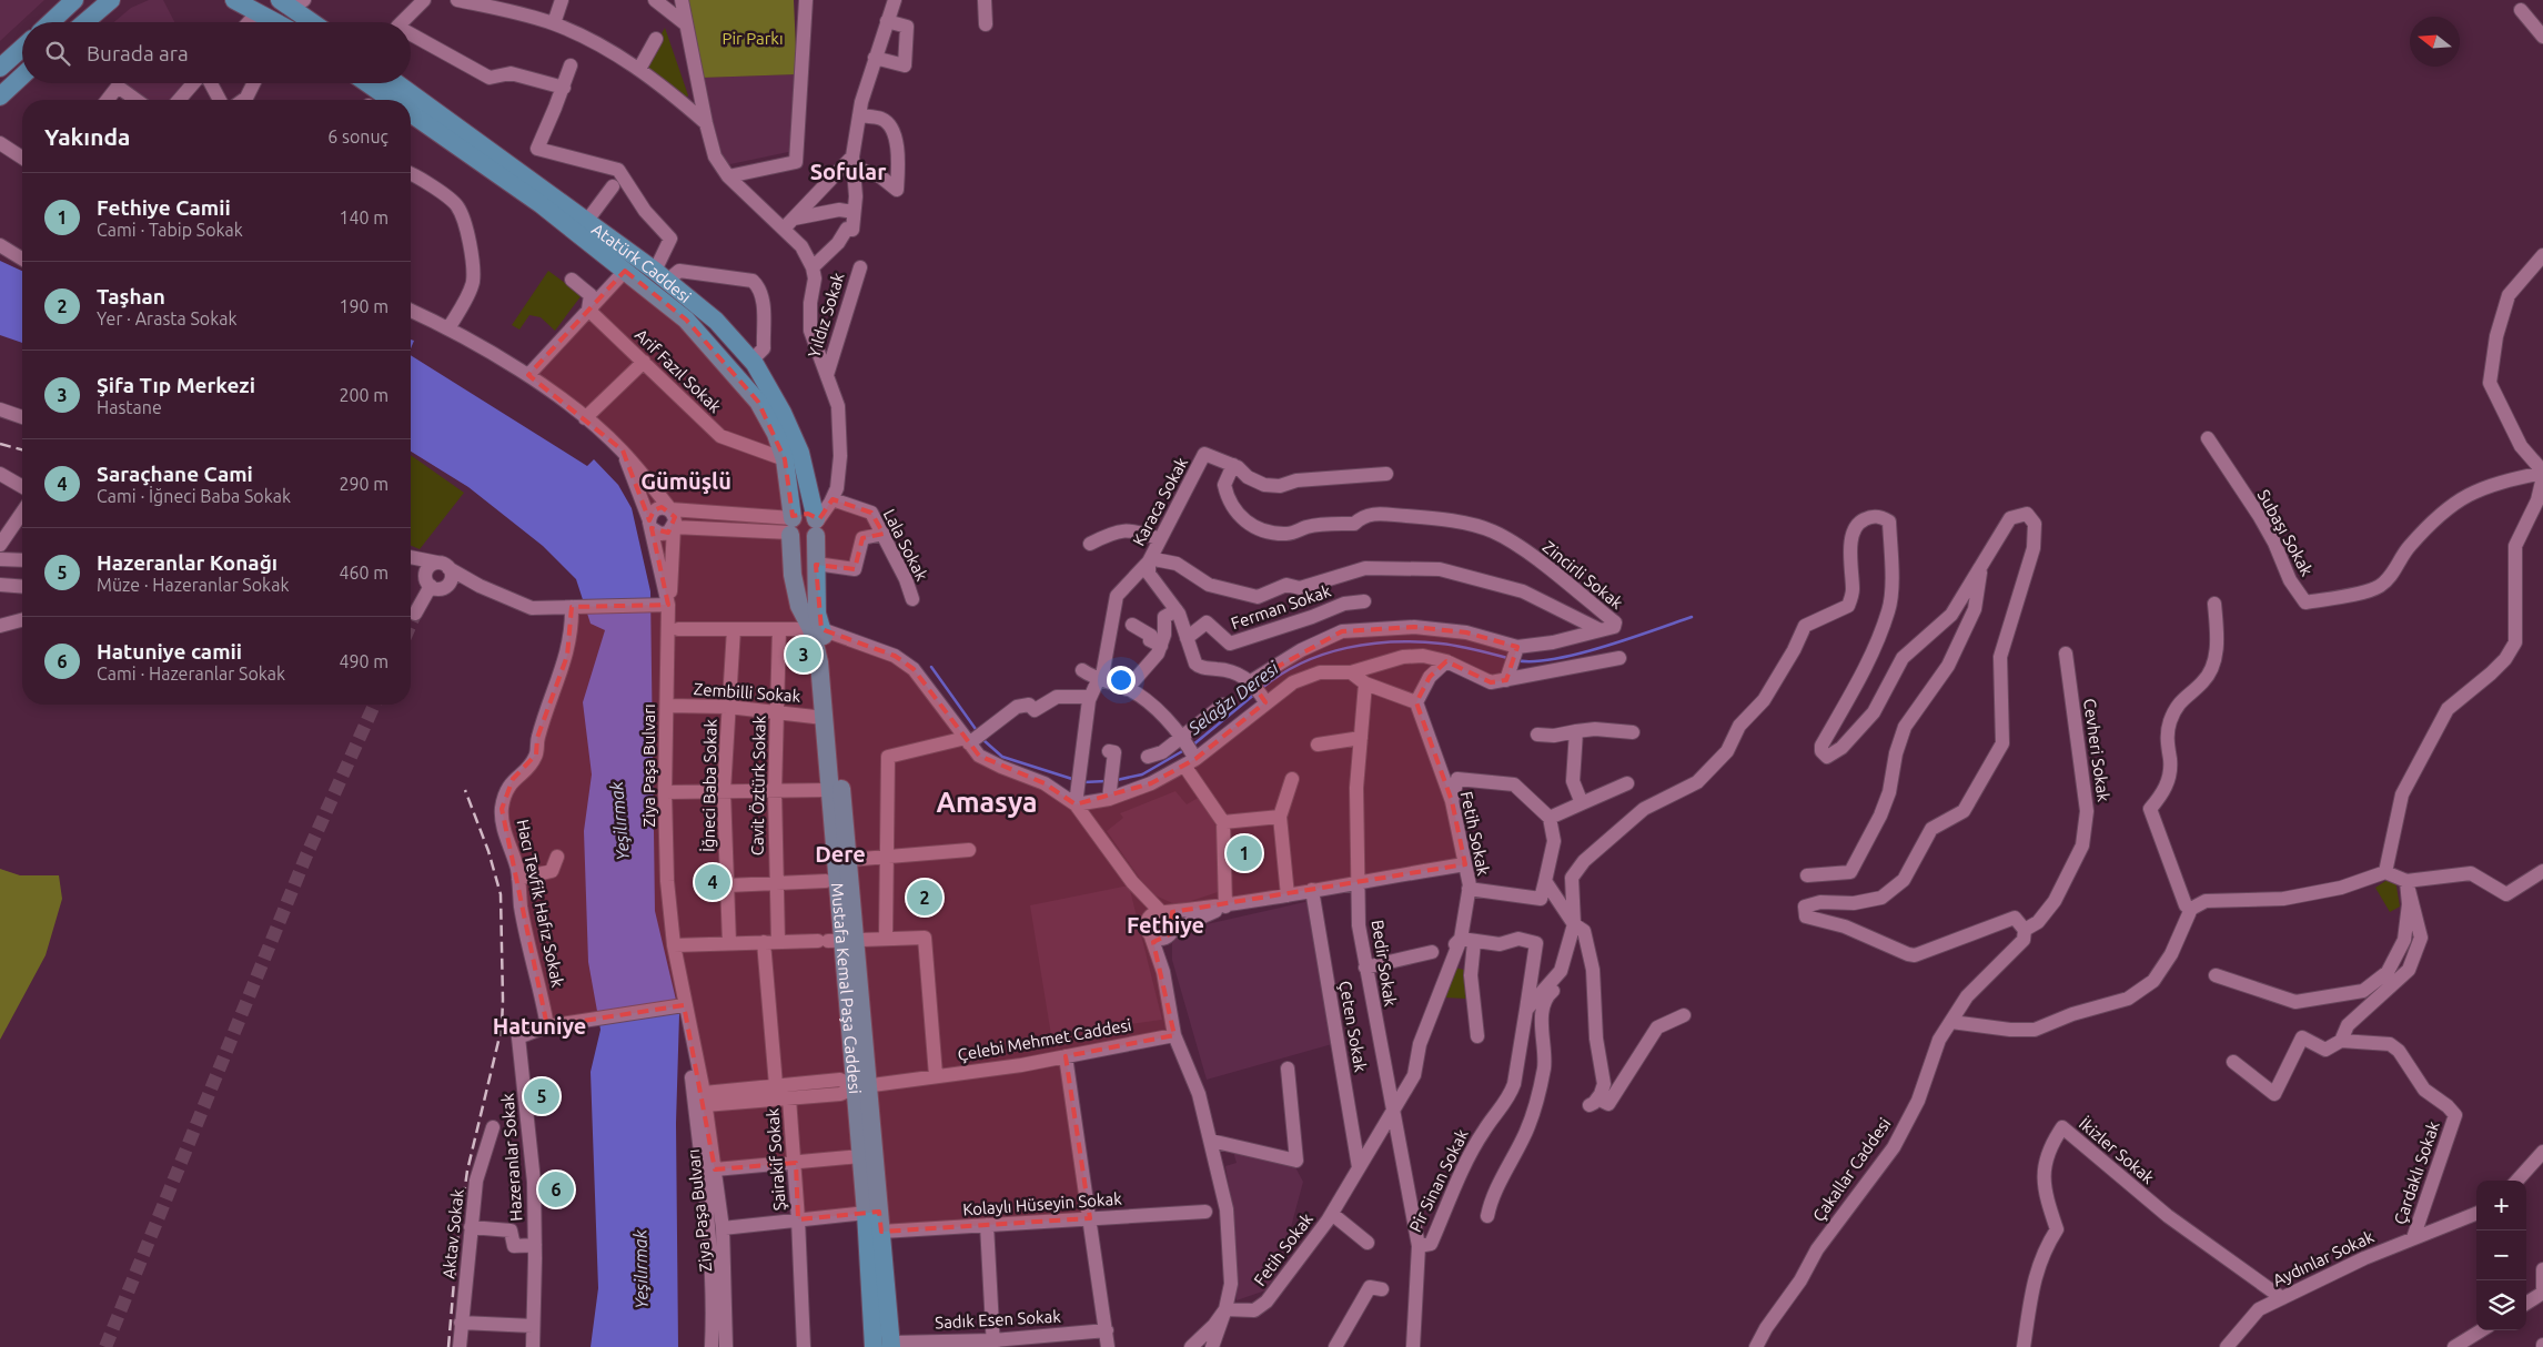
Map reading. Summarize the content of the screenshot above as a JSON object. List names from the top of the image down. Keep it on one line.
{"streets":{"main road":["Atatürk Caddesi","Mustafa Kemal Paşa Caddesi"],"street":["Yıldız Sokak","Arif Fazıl Sokak","Karaca Sokak","Subaşı Sokak","Lala Sokak","Zincirli Sokak","Ferman Sokak","Zembilli Sokak","Cevheri Sokak","Ziya Paşa Bulvarı","İğneci Baba Sokak","Cavit Öztürk Sokak","Fetih Sokak","Hacı Tevfik Hafız Sokak","Bedir Sokak","Çeten Sokak","Çelebi Mehmet Caddesi","İkizler Sokak","Hazeranlar Sokak","Şairakif Sokak","Çakallar Caddesi","Çardaklı Sokak","Pir Sinan Sokak","Kolaylı Hüseyin Sokak","Aktav Sokak","Aydınlar Sokak","Sadık Esen Sokak"]},"crossings":[["Atatürk Caddesi","Arif Fazıl Sokak"],["Atatürk Caddesi","Mustafa Kemal Paşa Caddesi"],["Karaca Sokak","Zincirli Sokak"],["Zembilli Sokak","Ziya Paşa Bulvarı"],["Zembilli Sokak","İğneci Baba Sokak"],["Zembilli Sokak","Cavit Öztürk Sokak"],["Zembilli Sokak","Mustafa Kemal Paşa Caddesi"],["Cevheri Sokak","Çakallar Caddesi"],["Ziya Paşa Bulvarı","Hazeranlar Sokak"],["Cavit Öztürk Sokak","Şairakif Sokak"],["Fetih Sokak","Bedir Sokak"],["Fetih Sokak","Çeten Sokak"],["Hacı Tevfik Hafız Sokak","Hazeranlar Sokak"],["Bedir Sokak","Pir Sinan Sokak"],["Mustafa Kemal Paşa Caddesi","Çelebi Mehmet Caddesi"],["Mustafa Kemal Paşa Caddesi","Kolaylı Hüseyin Sokak"],["Mustafa Kemal Paşa Caddesi","Sadık Esen Sokak"],["İkizler Sokak","Aydınlar Sokak"],["Çardaklı Sokak","Aydınlar Sokak"]],"districts":["Sofular","Gümüşlü","Amasya","Dere","Fethiye","Hatuniye"],"water":["Selağzı Deresi","Yeşilırmak"],"parks":["Pir Parkı"],"north":"left","page":{"search":"Burada ara","heading":["Yakında","6 sonuç"],"list":[{"mark":"1","name":"Fethiye Camii","note":"Cami · Tabip Sokak","value":"140 m"},{"mark":"2","name":"Taşhan","note":"Yer · Arasta Sokak","value":"190 m"},{"mark":"3","name":"Şifa Tıp Merkezi","note":"Hastane","value":"200 m"},{"mark":"4","name":"Saraçhane Cami","note":"Cami · İğneci Baba Sokak","value":"290 m"},{"mark":"5","name":"Hazeranlar Konağı","note":"Müze · Hazeranlar Sokak","value":"460 m"},{"mark":"6","name":"Hatuniye camii","note":"Cami · Hazeranlar Sokak","value":"490 m"}],"pins":["3","1","4","2","5","6"],"map_buttons":["+","−"]}}
